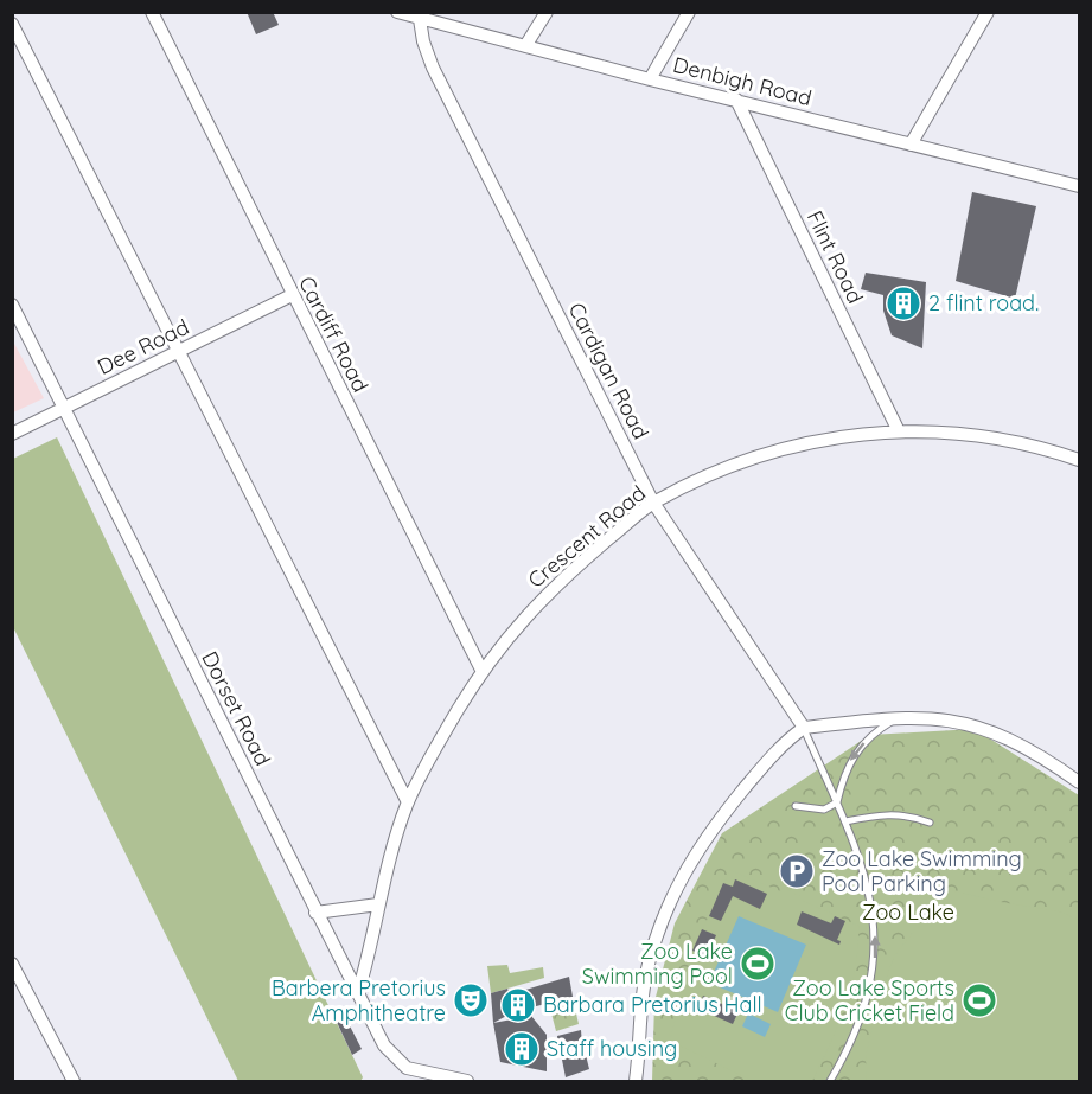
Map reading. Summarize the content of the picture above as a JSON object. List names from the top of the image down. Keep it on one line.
{"streets":{"street":["Denbigh Road","Flint Road","Cardiff Road","Dee Road","Cardigan Road","Crescent Road","Dorset Road"]},"crossings":[["Denbigh Road","Flint Road"],["Denbigh Road","Cardigan Road"],["Flint Road","Crescent Road"],["Cardiff Road","Dee Road"],["Cardiff Road","Crescent Road"],["Dee Road","Dorset Road"],["Cardigan Road","Crescent Road"],["Crescent Road","Dorset Road"]],"parks":["Zoo Lake"],"places":{"building":["2 flint road.","Barbara Pretorius Hall","Staff housing"],"parking":["Zoo Lake Swimming Pool Parking"],"sports":["Zoo Lake Swimming Pool","Zoo Lake Sports Club Cricket Field"],"theatre":["Barbera Pretorius Amphitheatre"]}}
